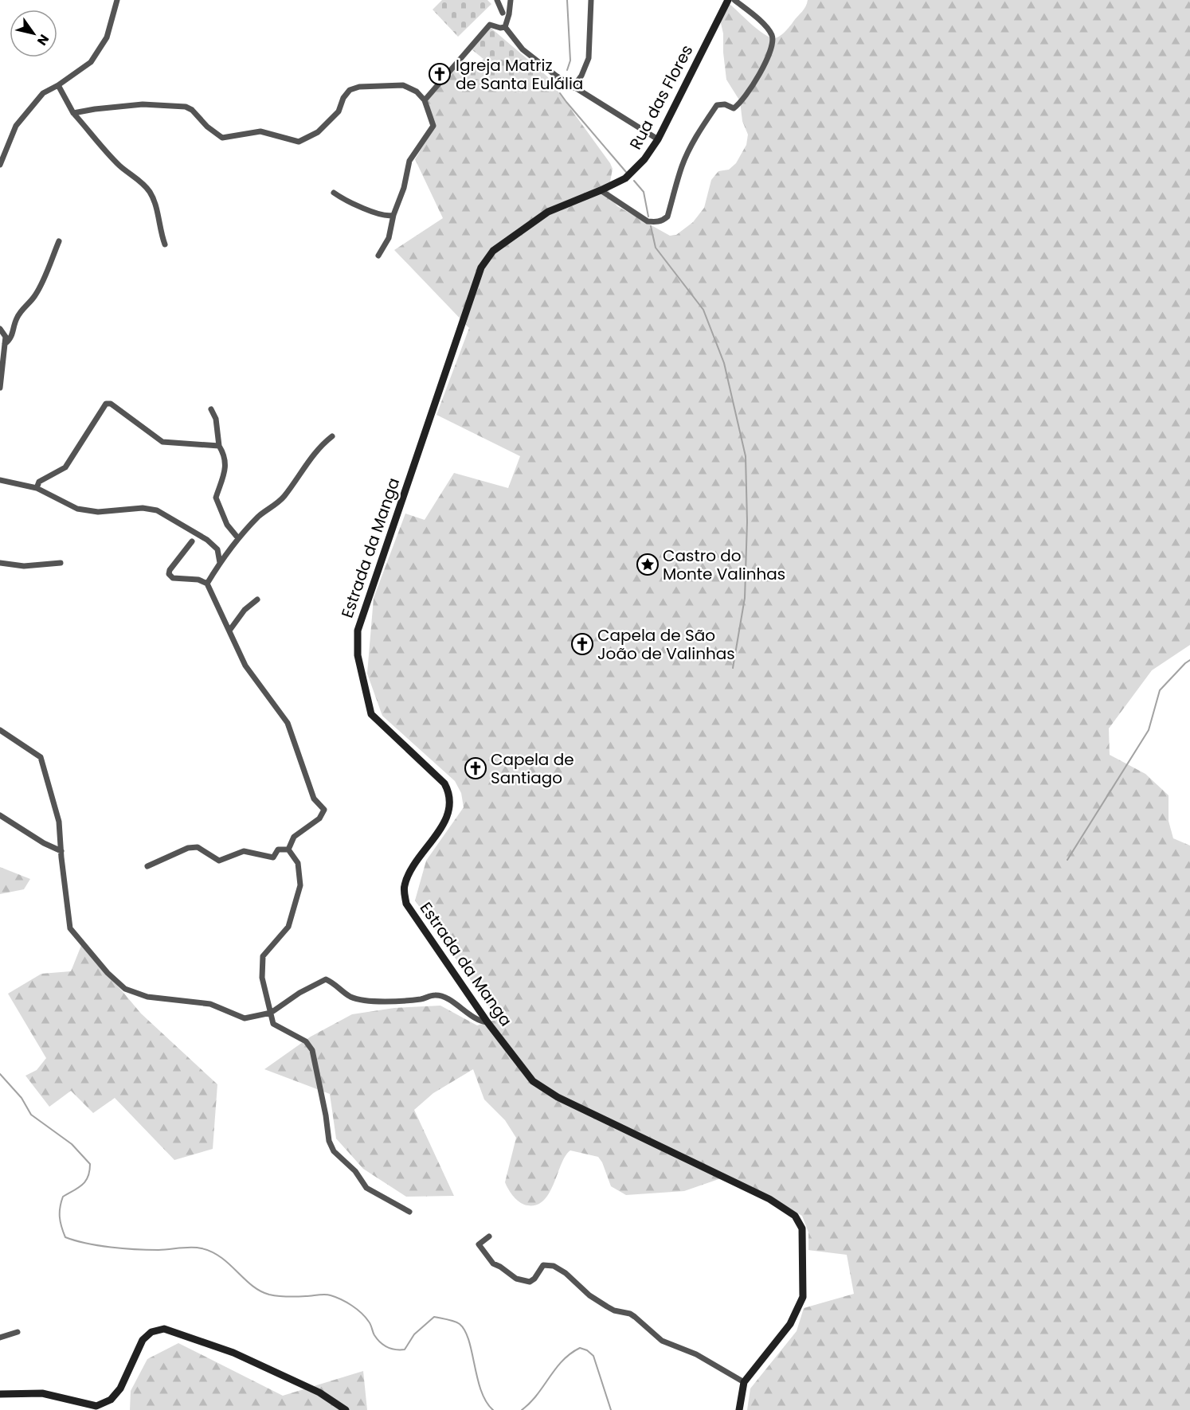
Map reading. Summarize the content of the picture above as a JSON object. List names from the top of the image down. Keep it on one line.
{"streets":{"street":["Rua das Flores","Estrada da Manga"]},"crossings":[["Rua das Flores","Estrada da Manga"]],"places":{"church":["Igreja Matriz de Santa Eulália","Capela de São João de Valinhas","Capela de Santiago"],"place":["Castro do Monte Valinhas"]},"north":"bottom right"}
